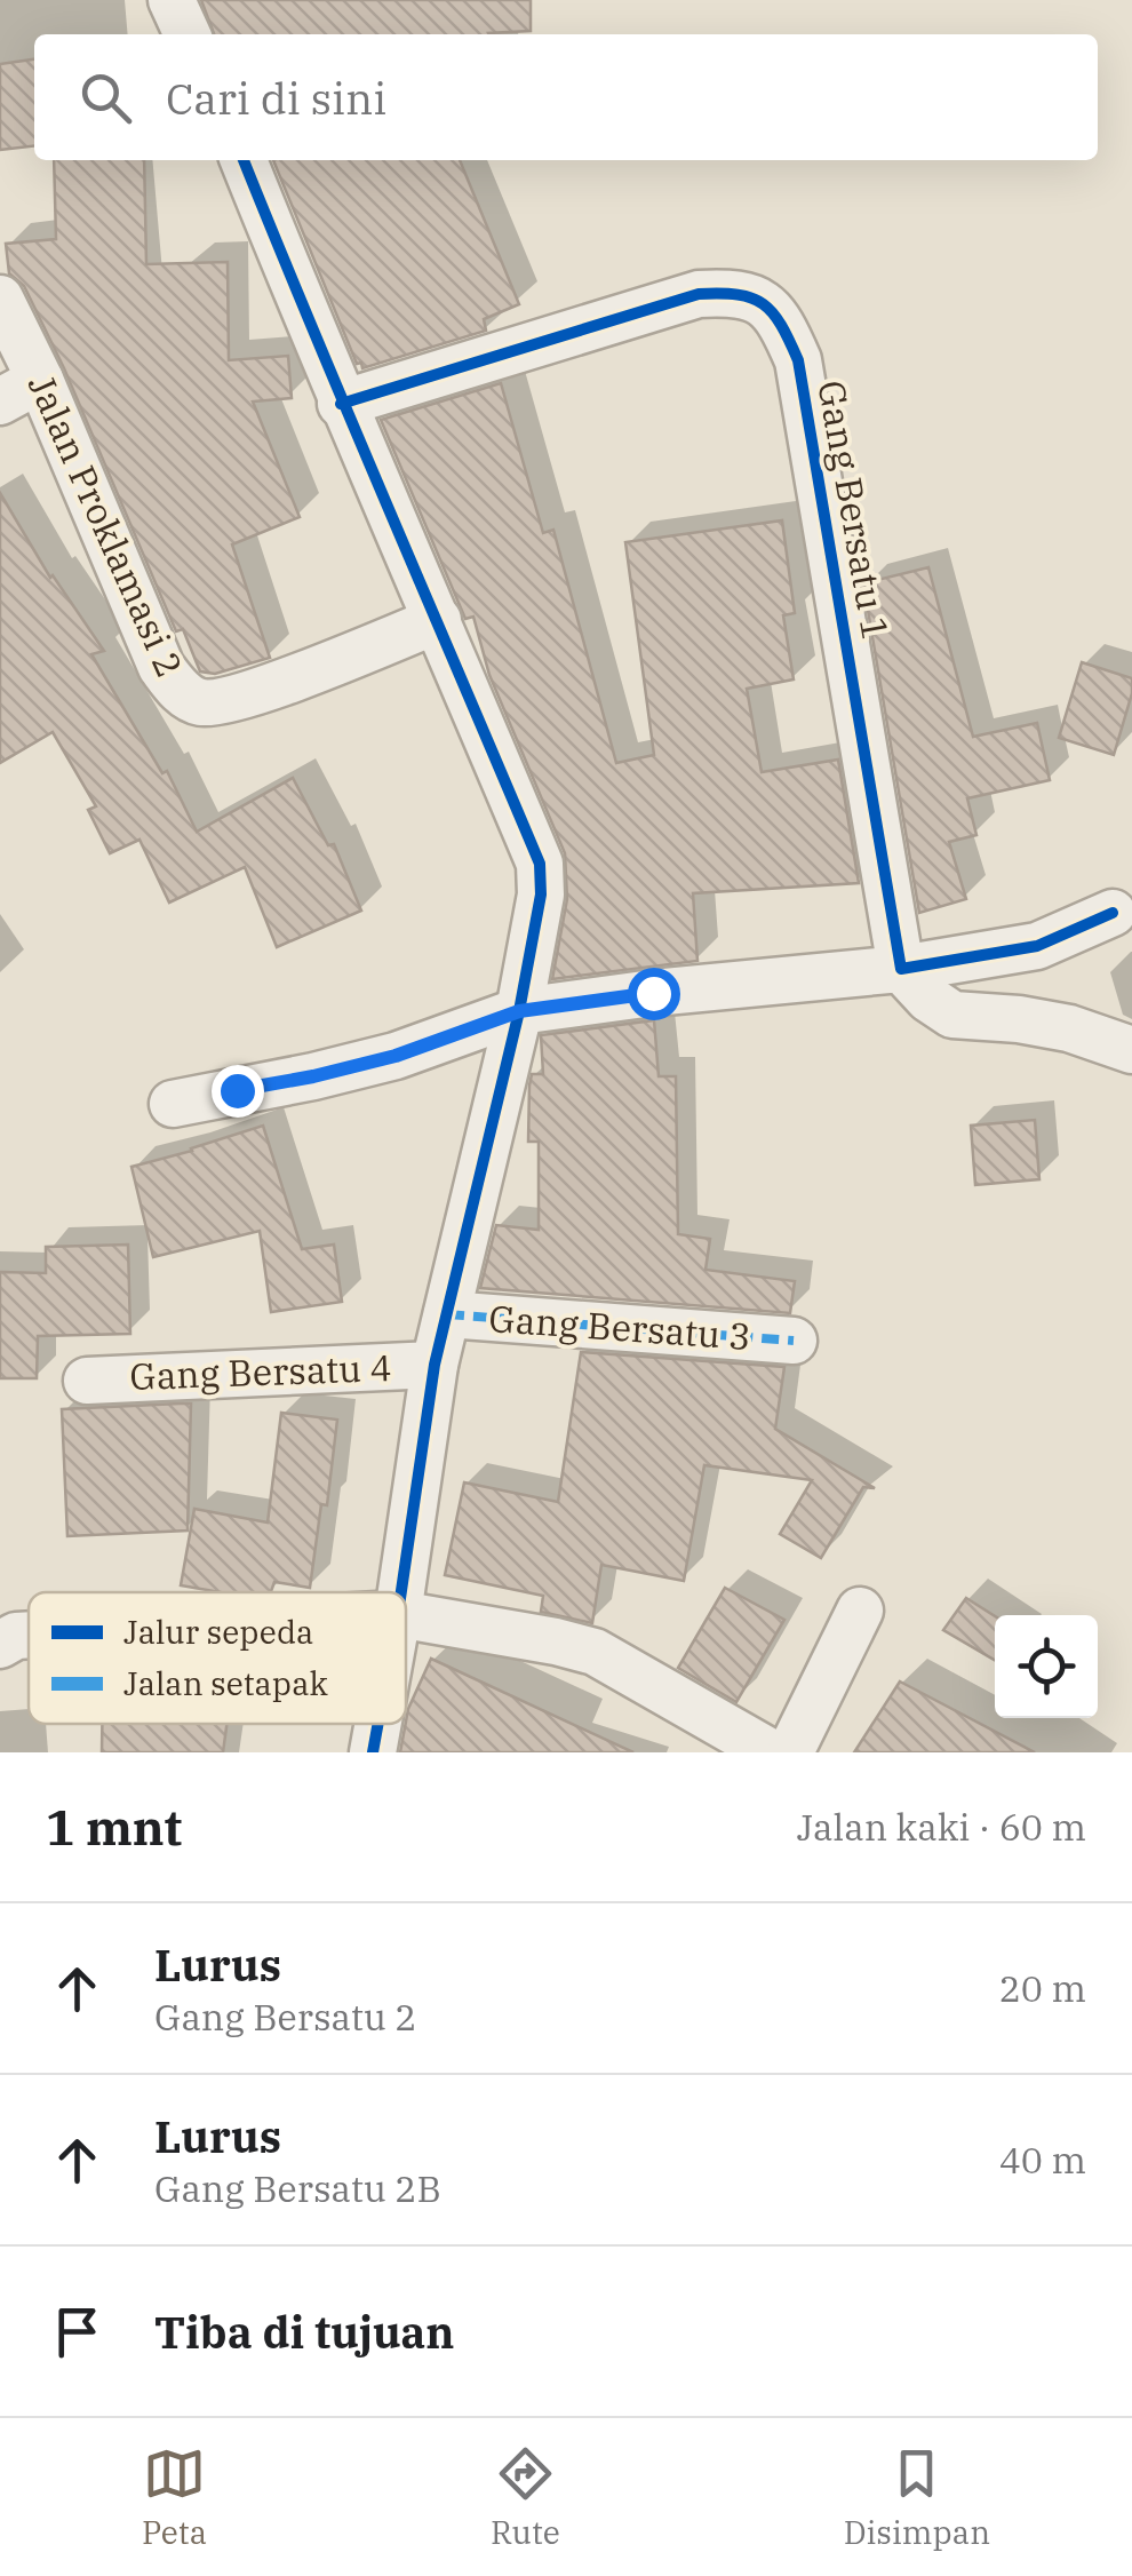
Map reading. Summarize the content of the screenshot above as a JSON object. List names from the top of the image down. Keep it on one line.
{"streets":{"street":["Gang Bersatu 1","Jalan Proklamasi 2","Gang Bersatu 3","Gang Bersatu 4"]},"legend":["Jalur sepeda","Jalan setapak"],"page":{"search":"Cari di sini","heading":["1 mnt","Jalan kaki · 60 m"],"list":[["Lurus","Gang Bersatu 2","20 m"],["Lurus","Gang Bersatu 2B","40 m"],"Tiba di tujuan"],"nav":["Peta","Rute","Disimpan"]}}
